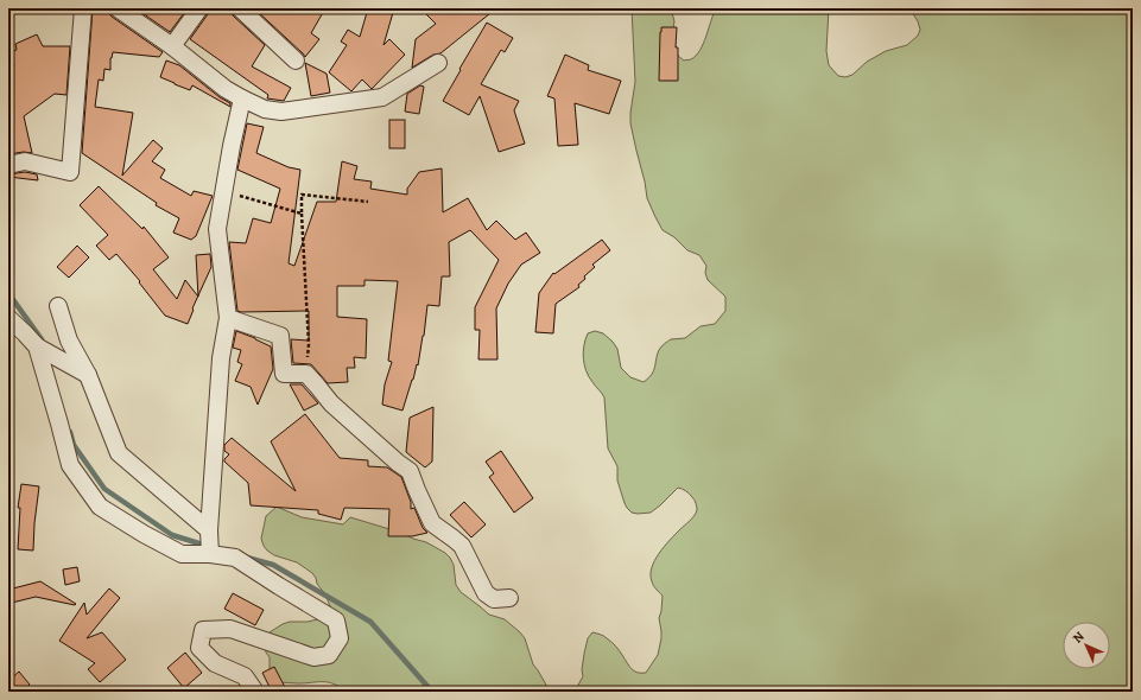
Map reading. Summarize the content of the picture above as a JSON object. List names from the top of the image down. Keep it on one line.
{"north":"top left"}
